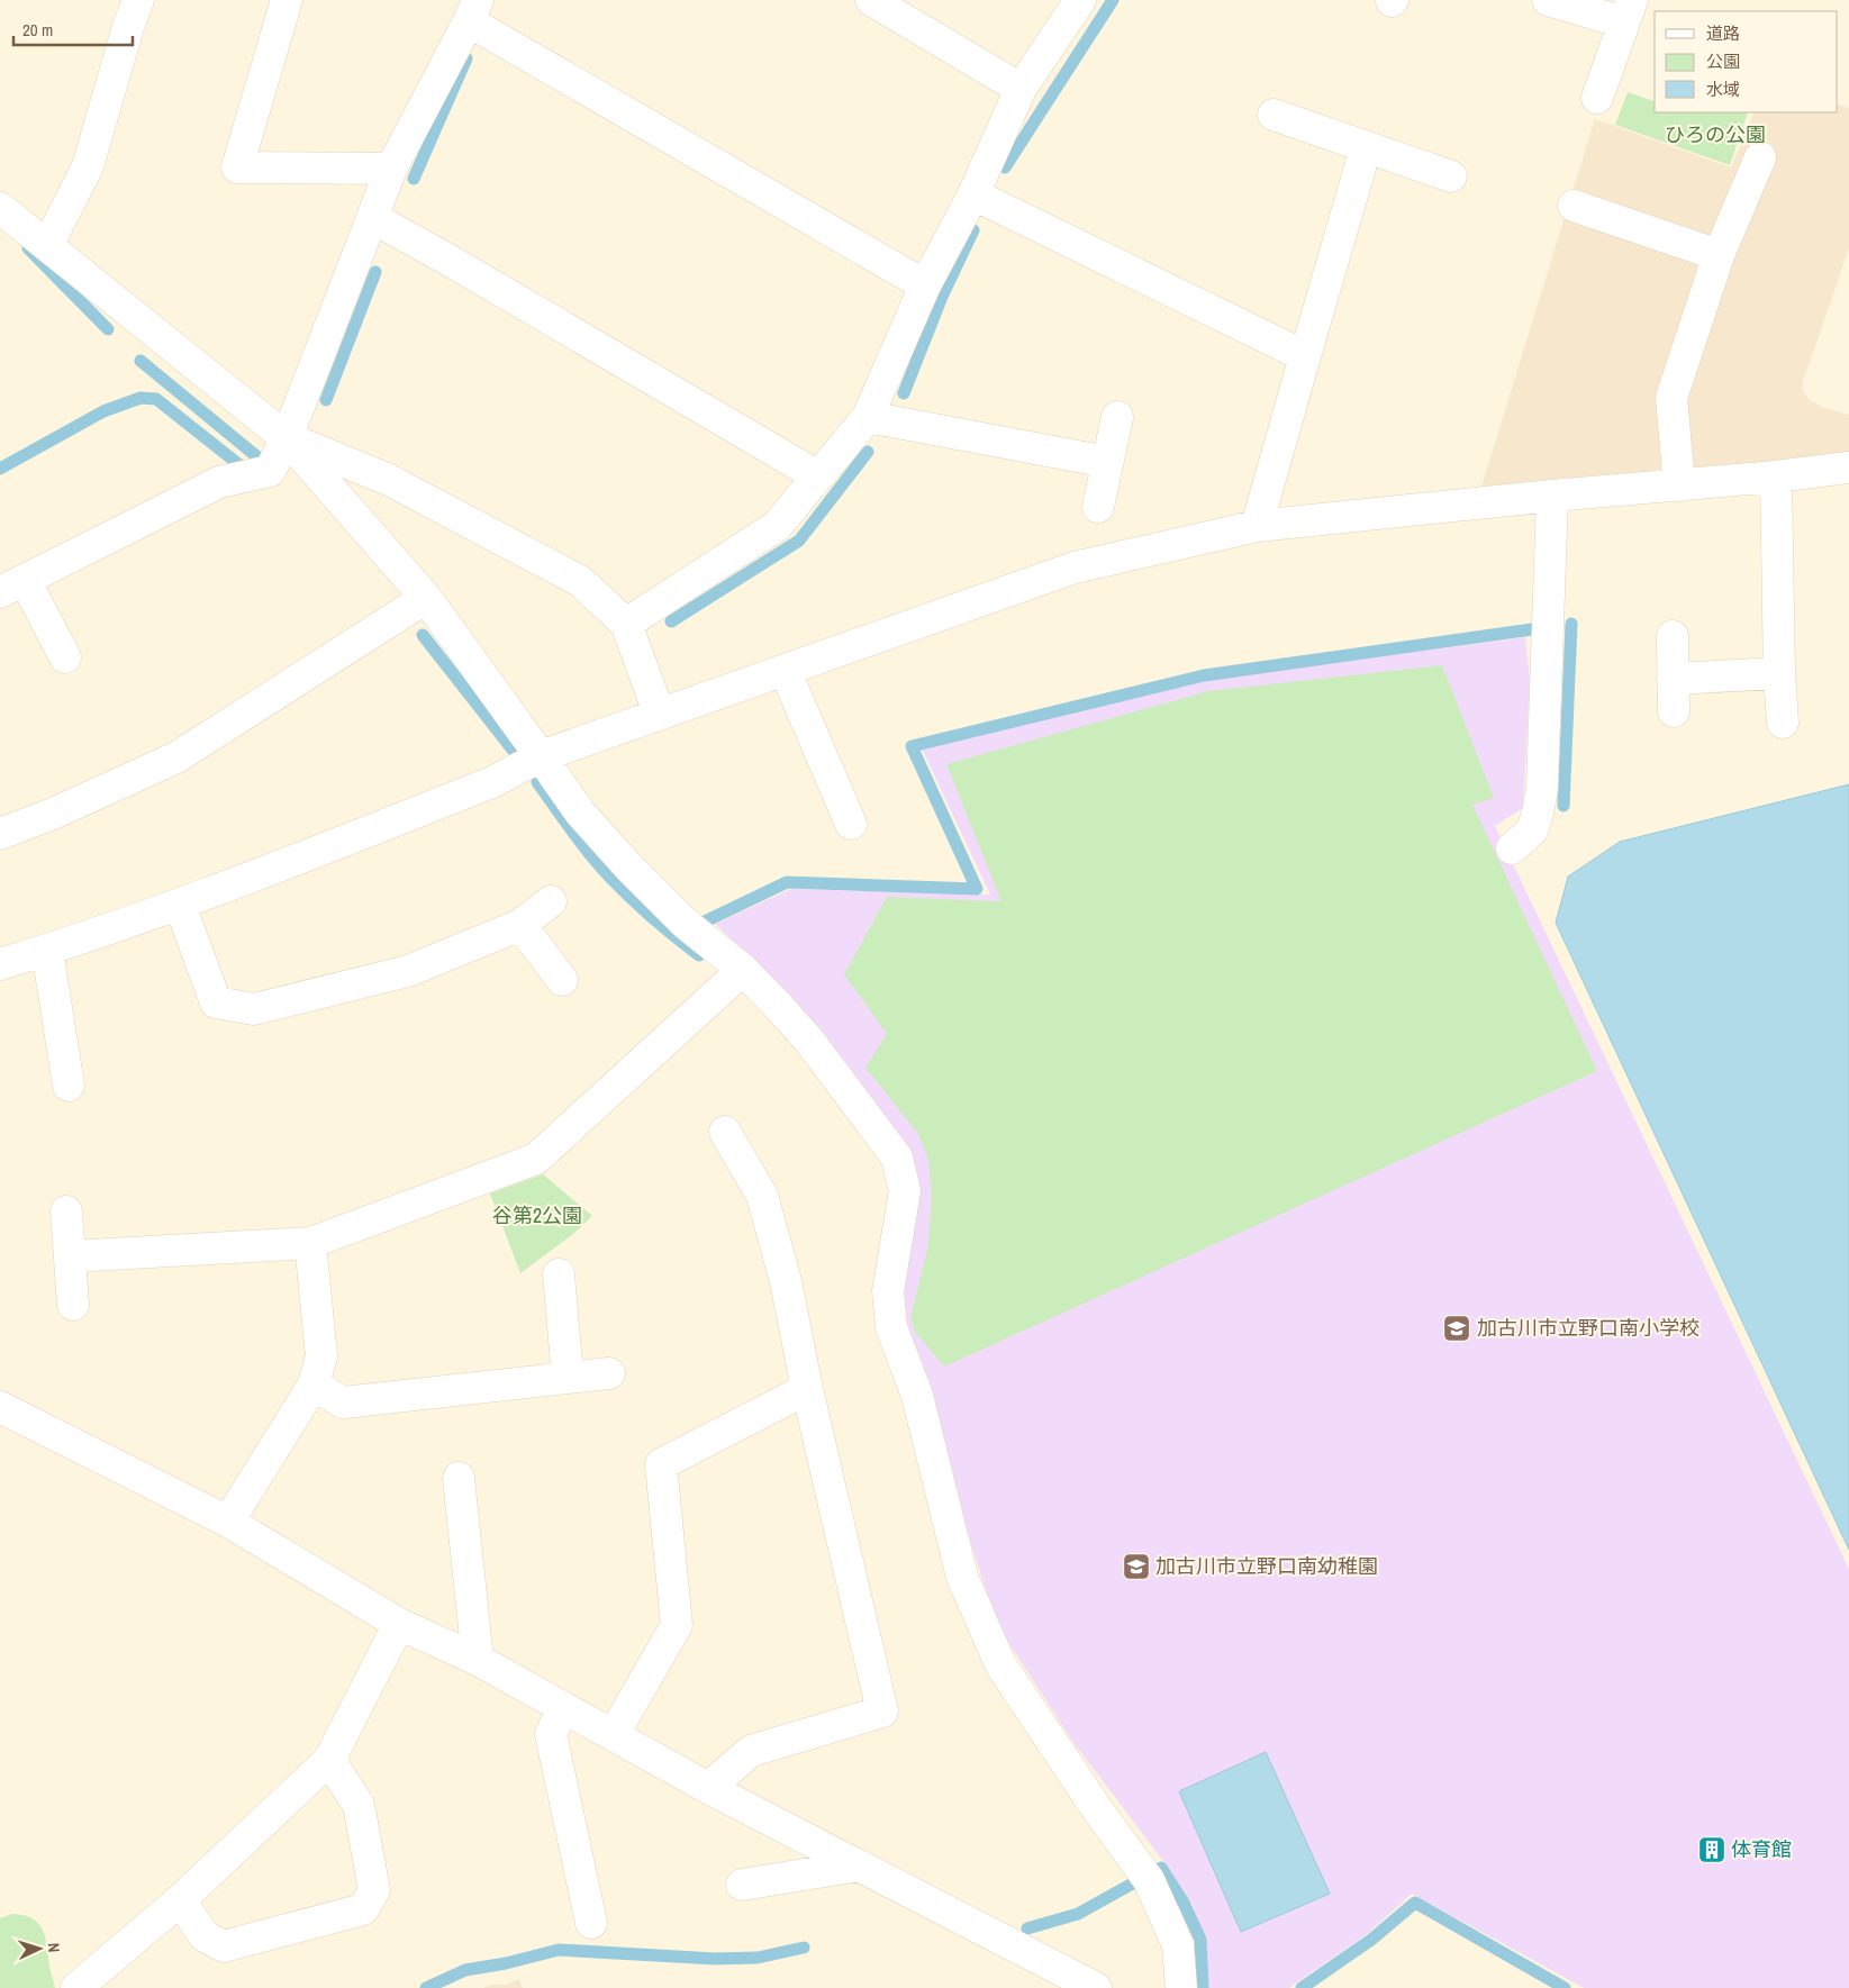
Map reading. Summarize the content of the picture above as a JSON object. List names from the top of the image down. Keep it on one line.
{"parks":["ひろの公園","谷第2公園"],"places":{"school or university":["加古川市立野口南小学校","加古川市立野口南幼稚園"],"building":["体育館"]},"legend":["道路","公園","水域"],"scale_bar":"20 m","north":"right"}
